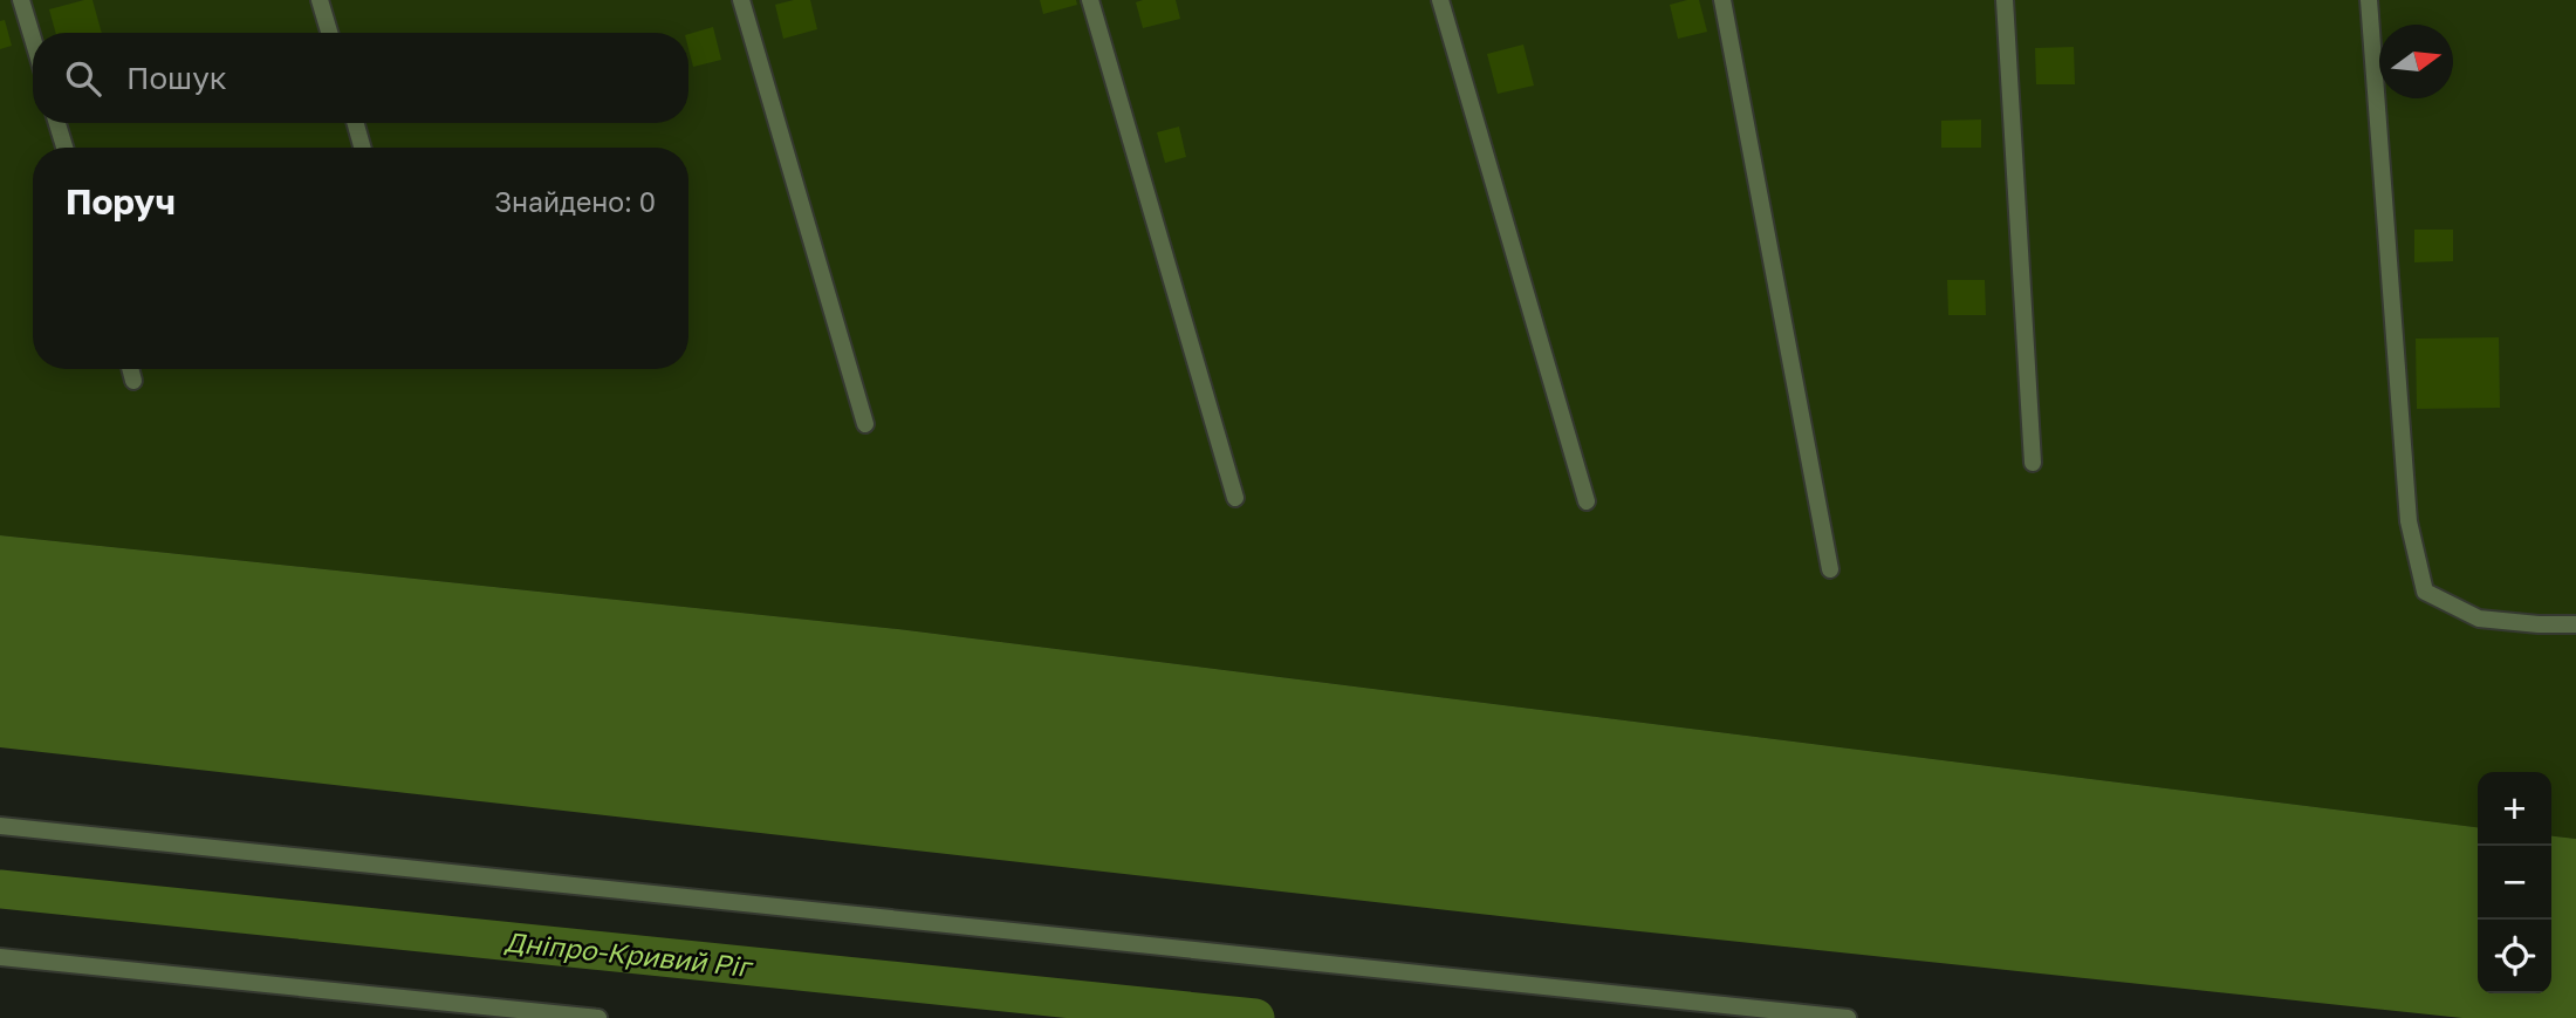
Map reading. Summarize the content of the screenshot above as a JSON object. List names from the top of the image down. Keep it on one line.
{"water":["Дніпро-Кривий Ріг"],"north":"right","page":{"search":"Пошук","heading":["Поруч","Знайдено: 0"],"map_buttons":["+","−"]}}
